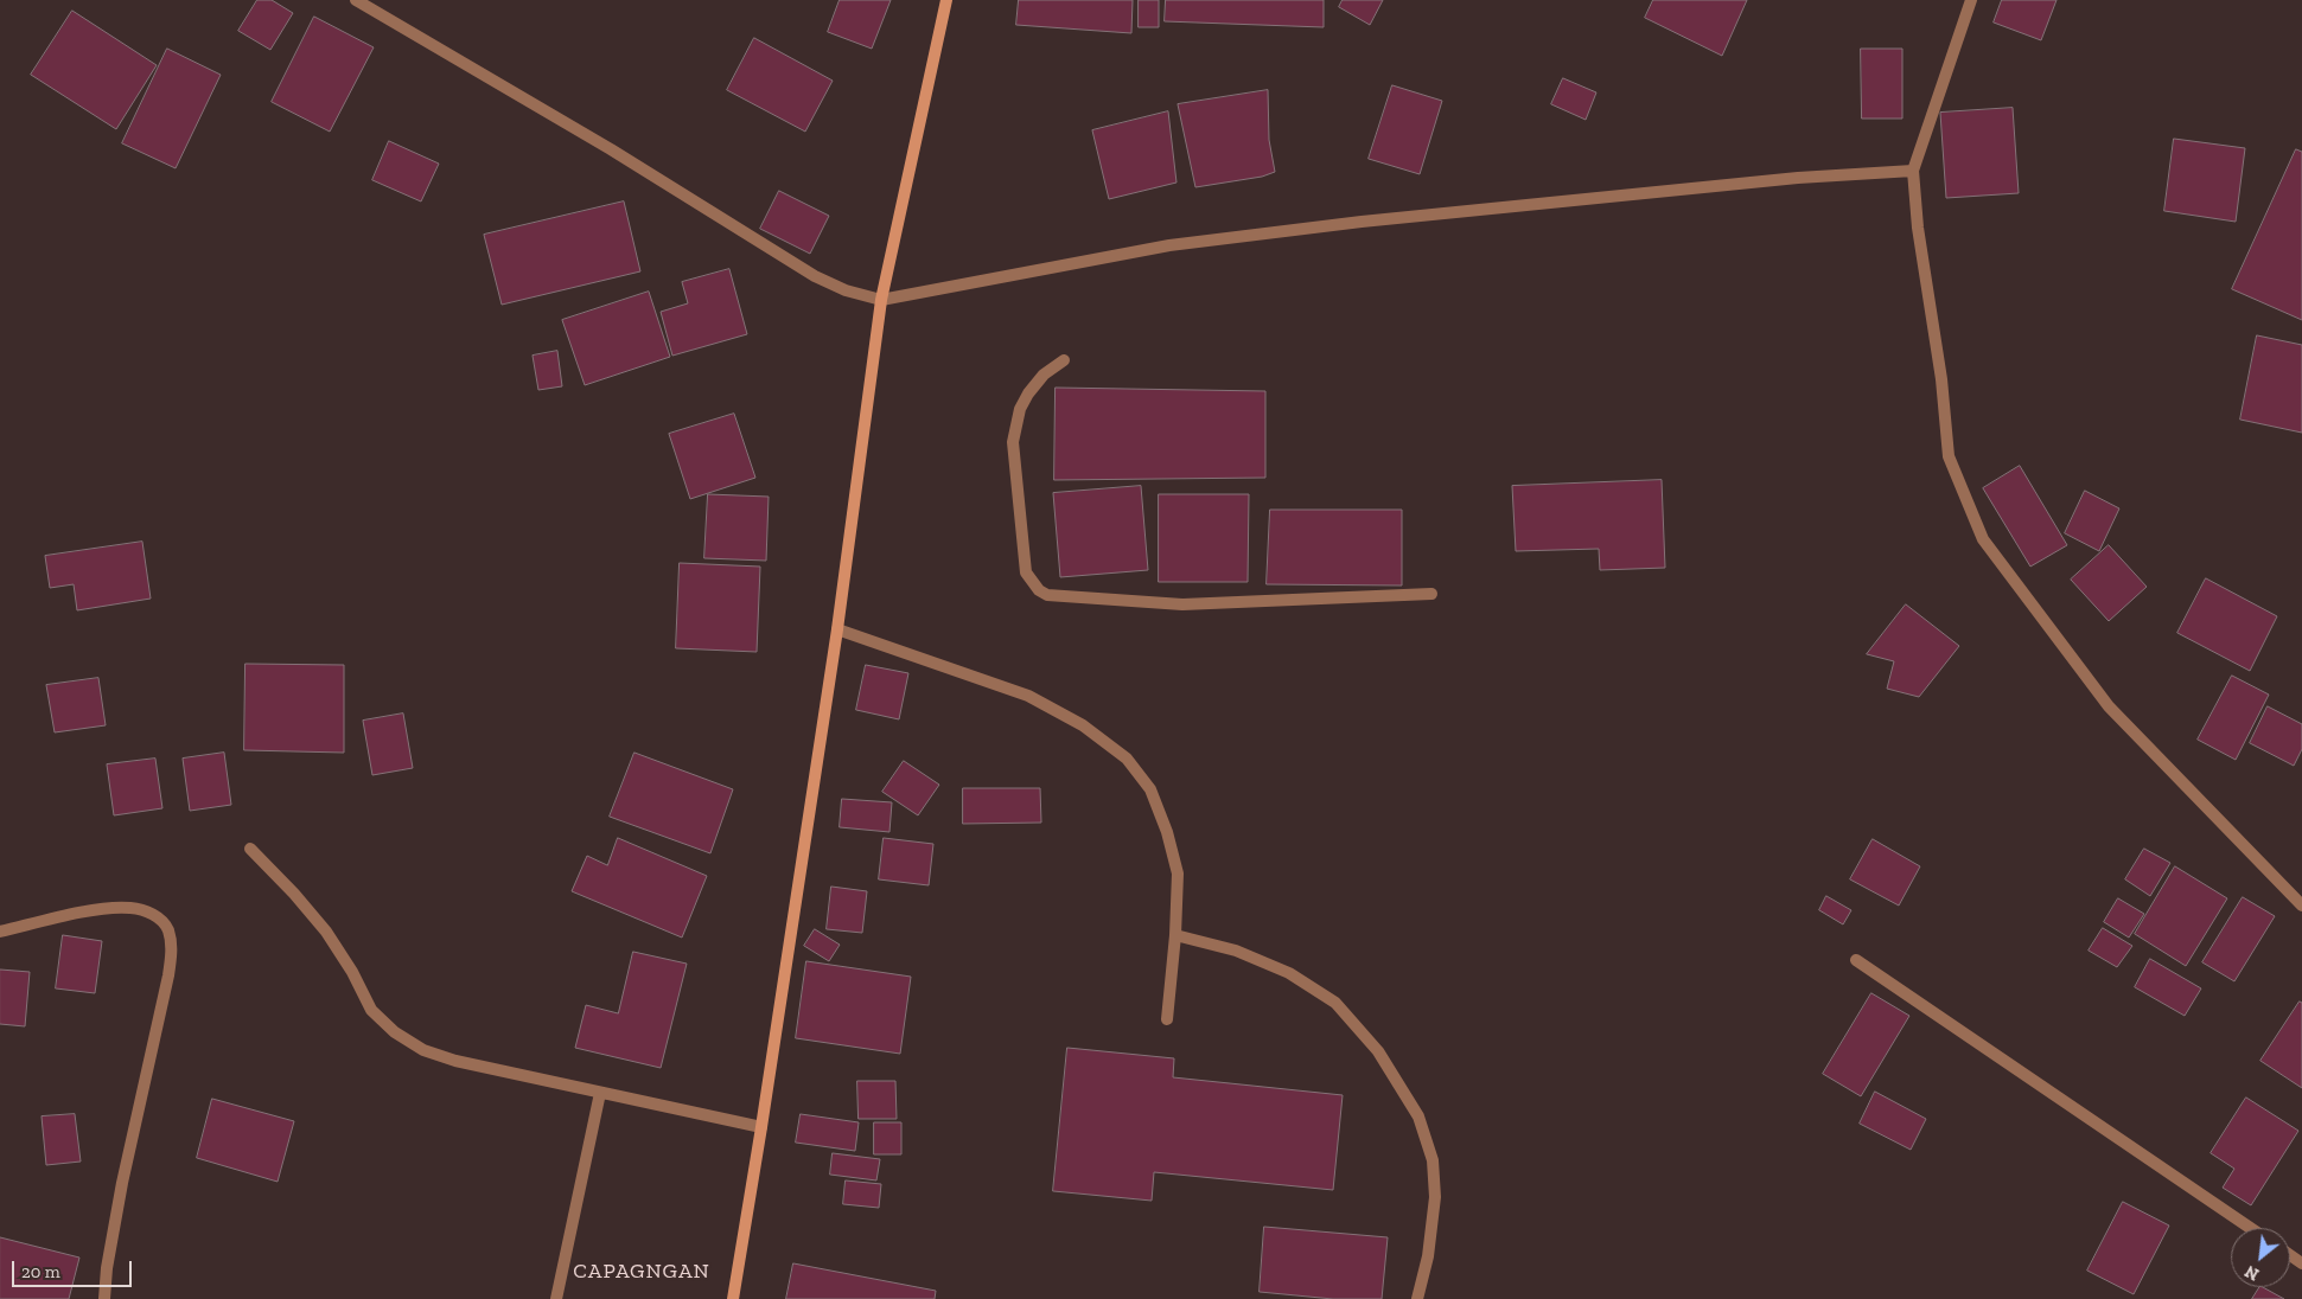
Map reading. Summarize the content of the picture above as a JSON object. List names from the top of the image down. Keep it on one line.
{"districts":["CAPAGNGAN"],"scale_bar":"20 m","north":"bottom left"}
